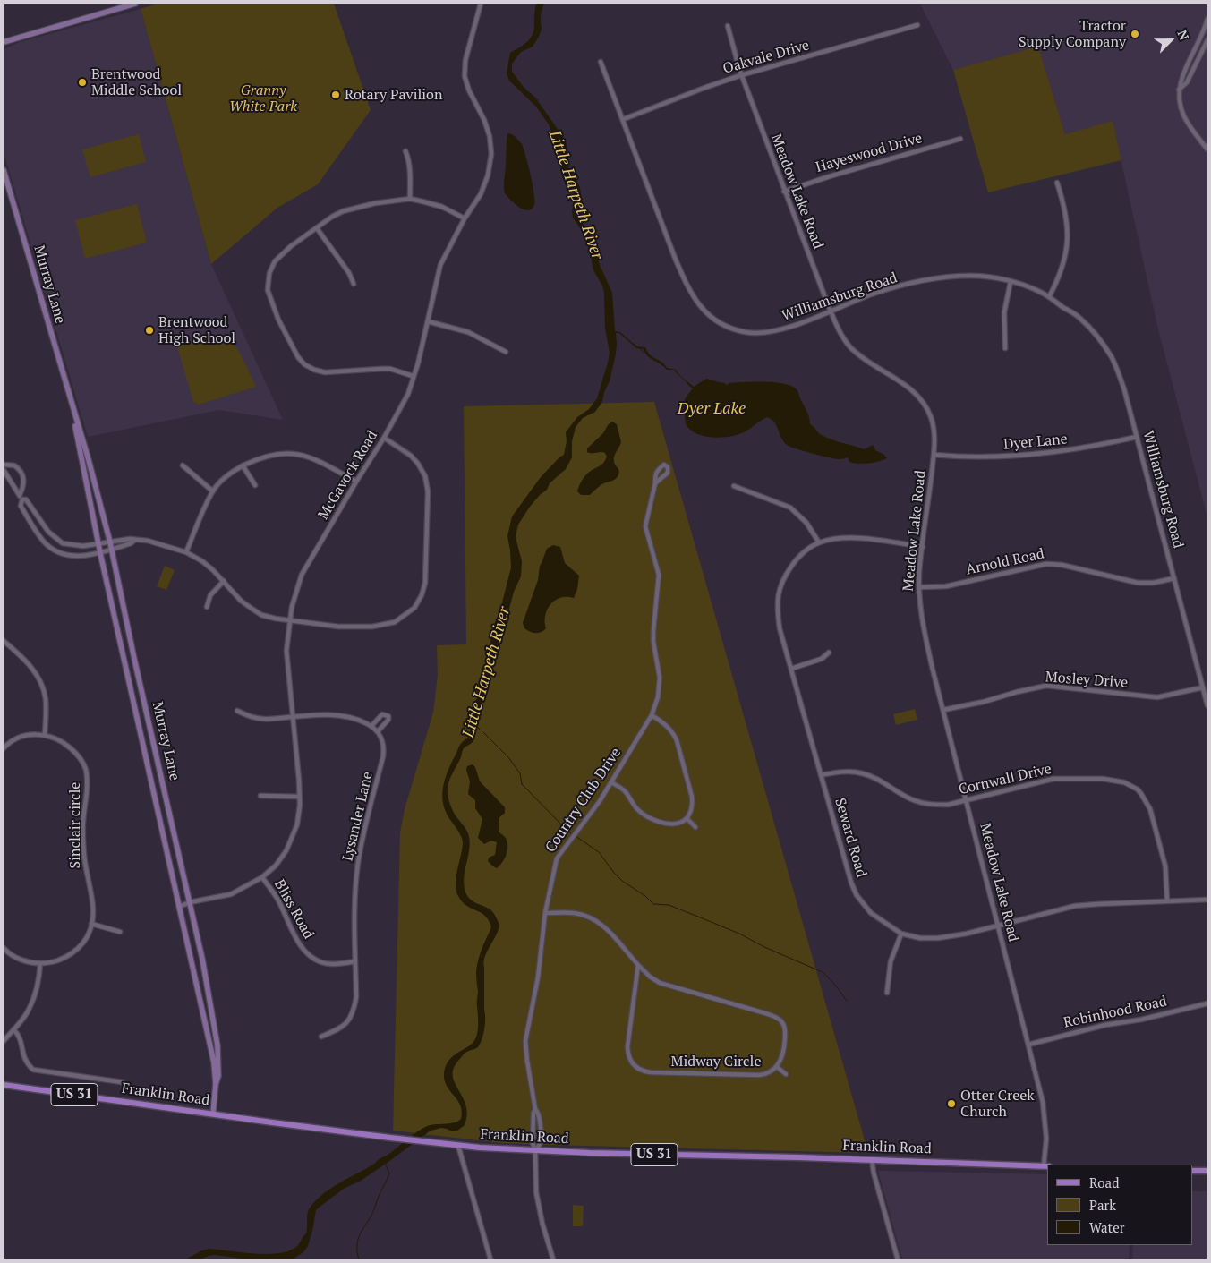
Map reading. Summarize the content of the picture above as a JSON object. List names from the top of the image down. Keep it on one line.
{"streets":{"main road":["Murray Lane","US 31","Franklin Road"],"street":["Oakvale Drive","Hayeswood Drive","Meadow Lake Road","Williamsburg Road","Dyer Lane","McGavock Road","Arnold Road","Mosley Drive","Cornwall Drive","Country Club Drive","Lysander Lane","Sinclair circle","Seward Road","Bliss Road","Robinhood Road","Midway Circle"]},"crossings":[["Oakvale Drive","Meadow Lake Road"],["Oakvale Drive","Williamsburg Road"],["Hayeswood Drive","Meadow Lake Road"],["Meadow Lake Road","Williamsburg Road"],["Meadow Lake Road","Dyer Lane"],["Meadow Lake Road","Arnold Road"],["Meadow Lake Road","Mosley Drive"],["Meadow Lake Road","Cornwall Drive"],["Meadow Lake Road","Seward Road"],["Meadow Lake Road","Robinhood Road"],["Meadow Lake Road","Franklin Road"],["Murray Lane","McGavock Road"],["Murray Lane","Franklin Road"],["Williamsburg Road","Dyer Lane"],["Williamsburg Road","Arnold Road"],["Williamsburg Road","Mosley Drive"],["McGavock Road","Bliss Road"],["Cornwall Drive","Seward Road"],["Country Club Drive","Midway Circle"],["Country Club Drive","Franklin Road"],["Lysander Lane","Bliss Road"]],"water":["Little Harpeth River","Dyer Lake"],"parks":["Granny White Park"],"places":["Tractor Supply Company","Brentwood Middle School","Rotary Pavilion","Brentwood High School","Otter Creek Church"],"legend":["Road","Park","Water"],"north":"top right"}
